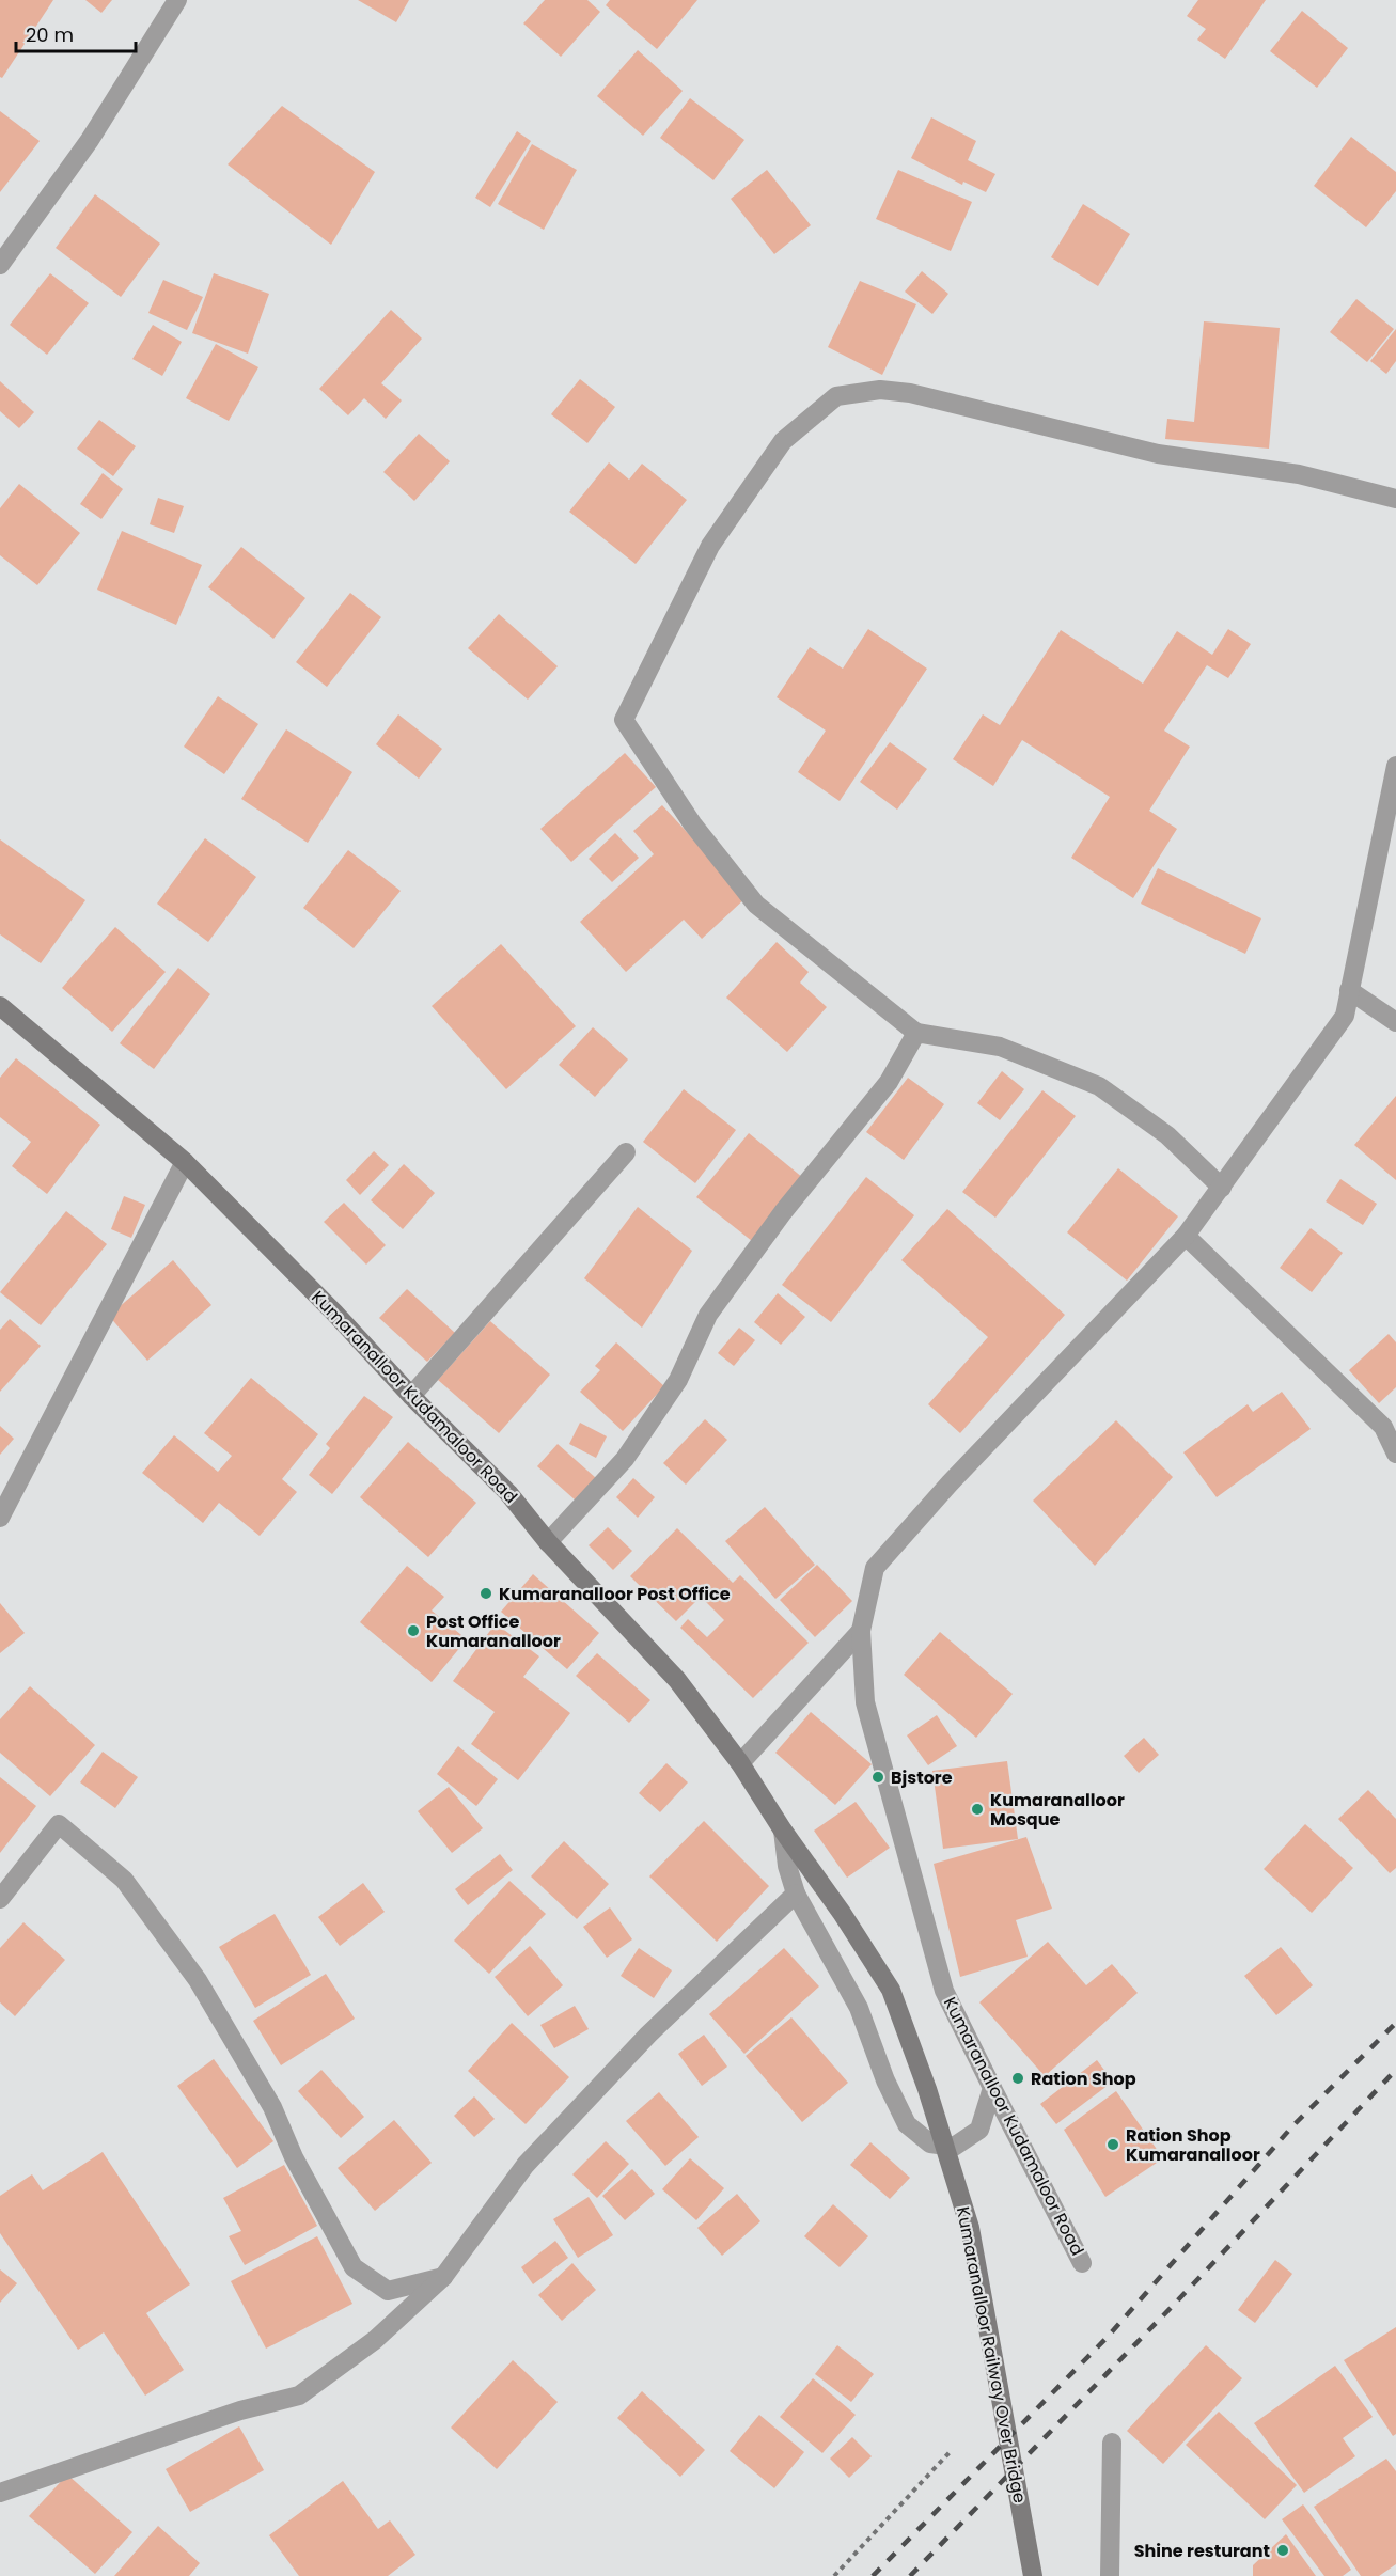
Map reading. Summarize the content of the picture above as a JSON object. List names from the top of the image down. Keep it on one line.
{"streets":{"main road":["Kumaranalloor Kudamaloor Road","Kumaranalloor Railway Over Bridge"]},"crossings":[["Kumaranalloor Kudamaloor Road","Kumaranalloor Railway Over Bridge"]],"places":["Kumaranalloor Post Office","Post Office Kumaranalloor","Bjstore","Kumaranalloor Mosque","Ration Shop","Ration Shop Kumaranalloor","Shine resturant"],"scale_bar":"20 m"}
